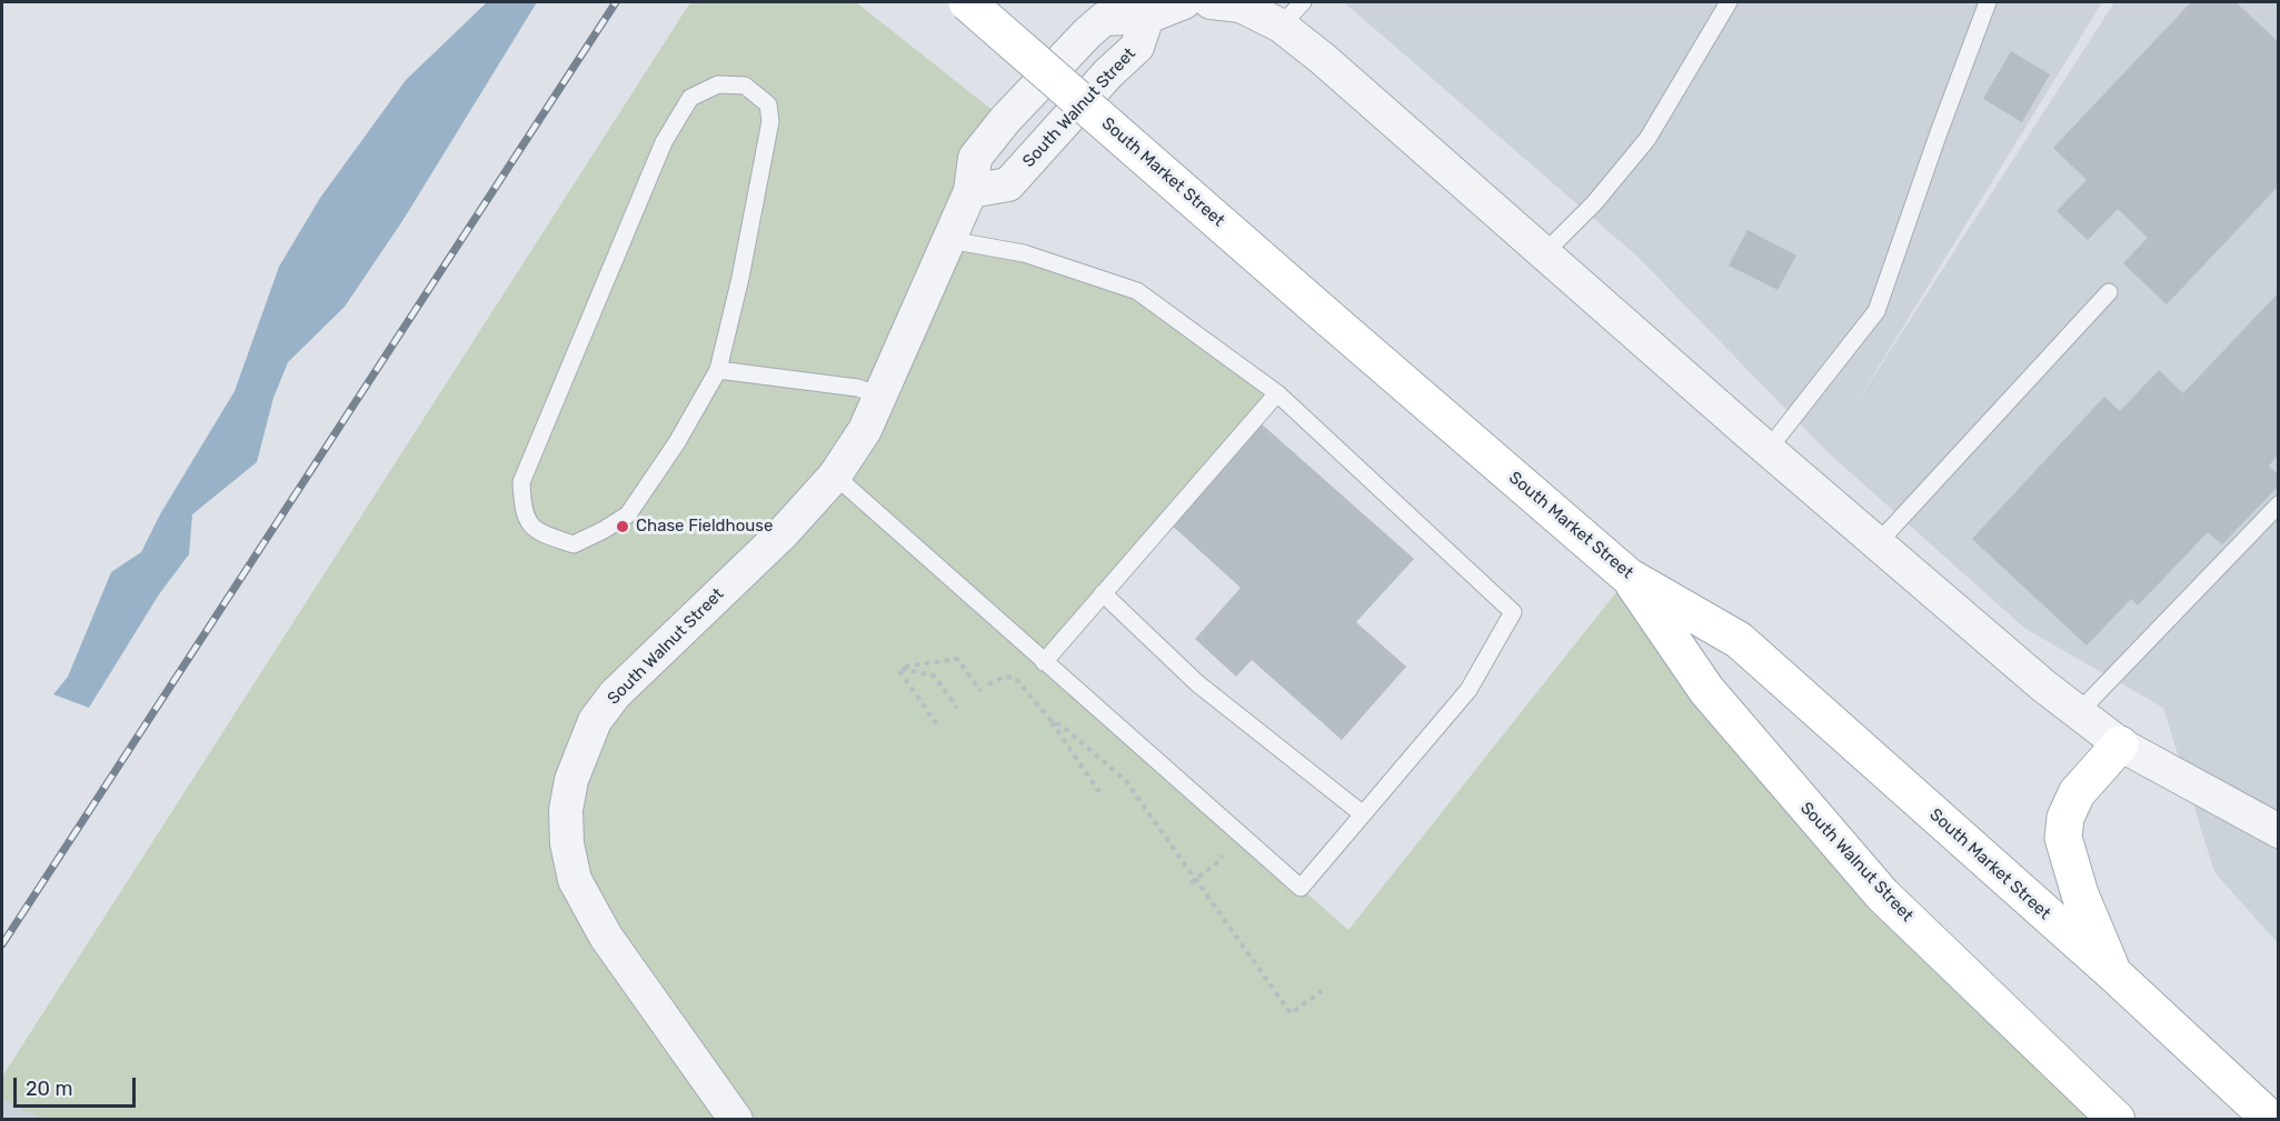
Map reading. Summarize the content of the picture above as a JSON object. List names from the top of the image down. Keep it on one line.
{"streets":{"main road":["South Walnut Street","South Market Street"]},"crossings":[["South Walnut Street","South Market Street"]],"places":["Chase Fieldhouse"],"scale_bar":"20 m"}
